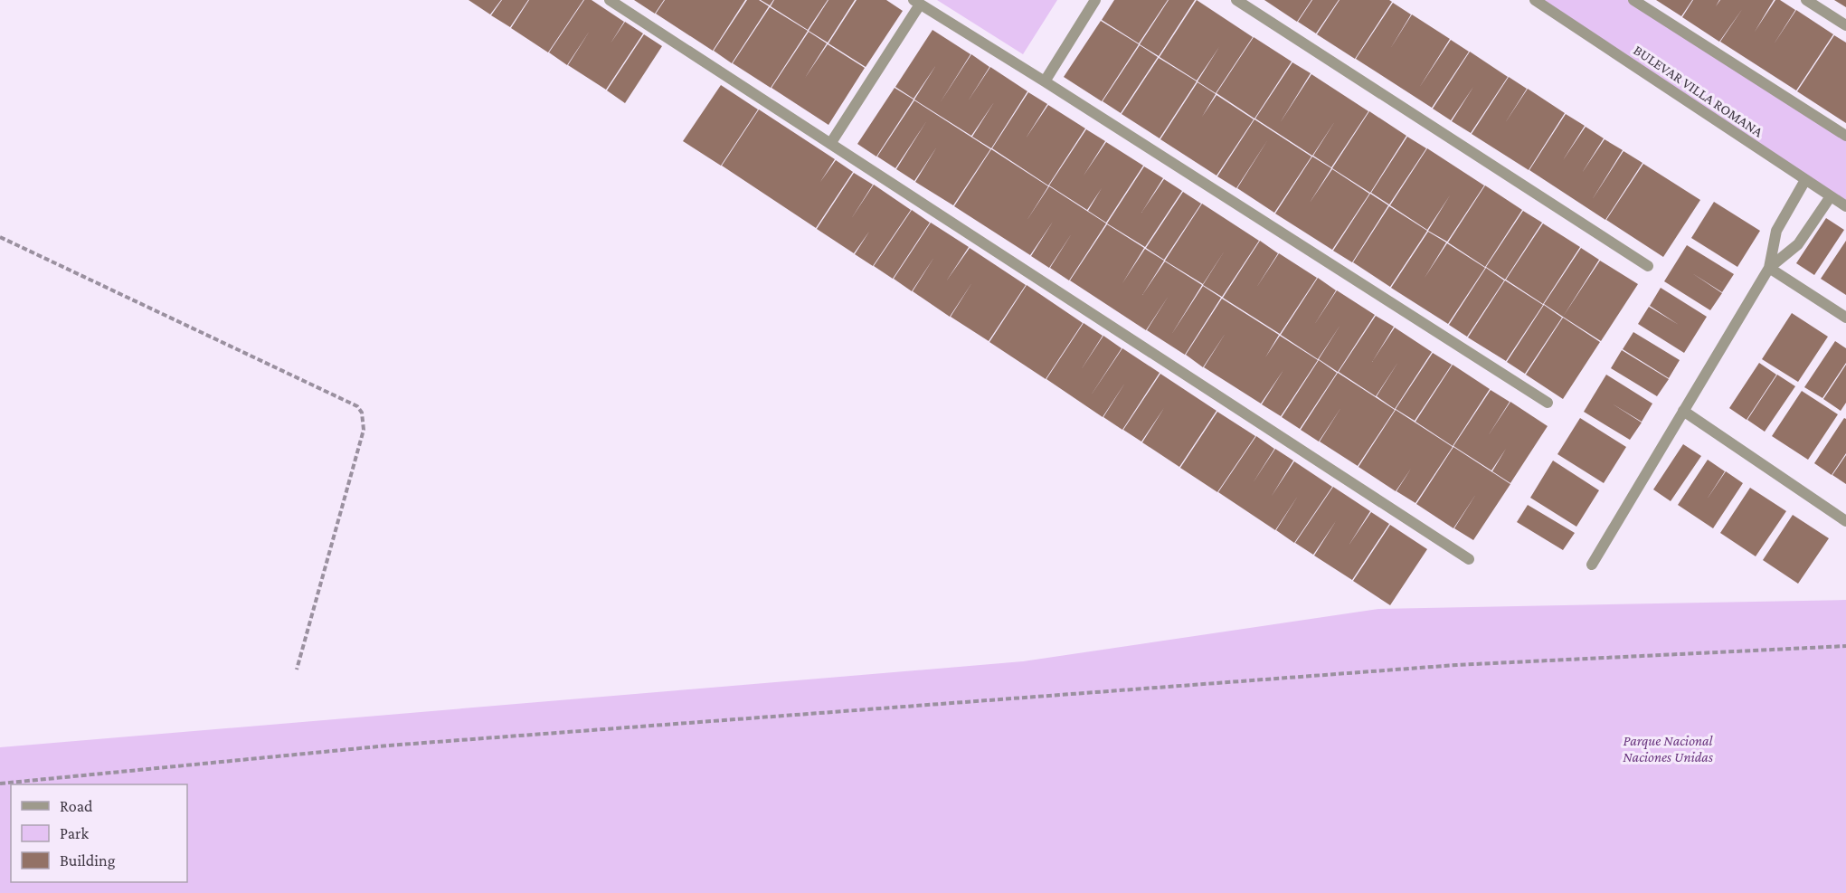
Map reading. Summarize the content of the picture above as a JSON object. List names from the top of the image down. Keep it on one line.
{"streets":{"street":["BULEVAR VILLA ROMANA"]},"parks":["Parque Nacional Naciones Unidas"],"legend":["Road","Park","Building"]}
